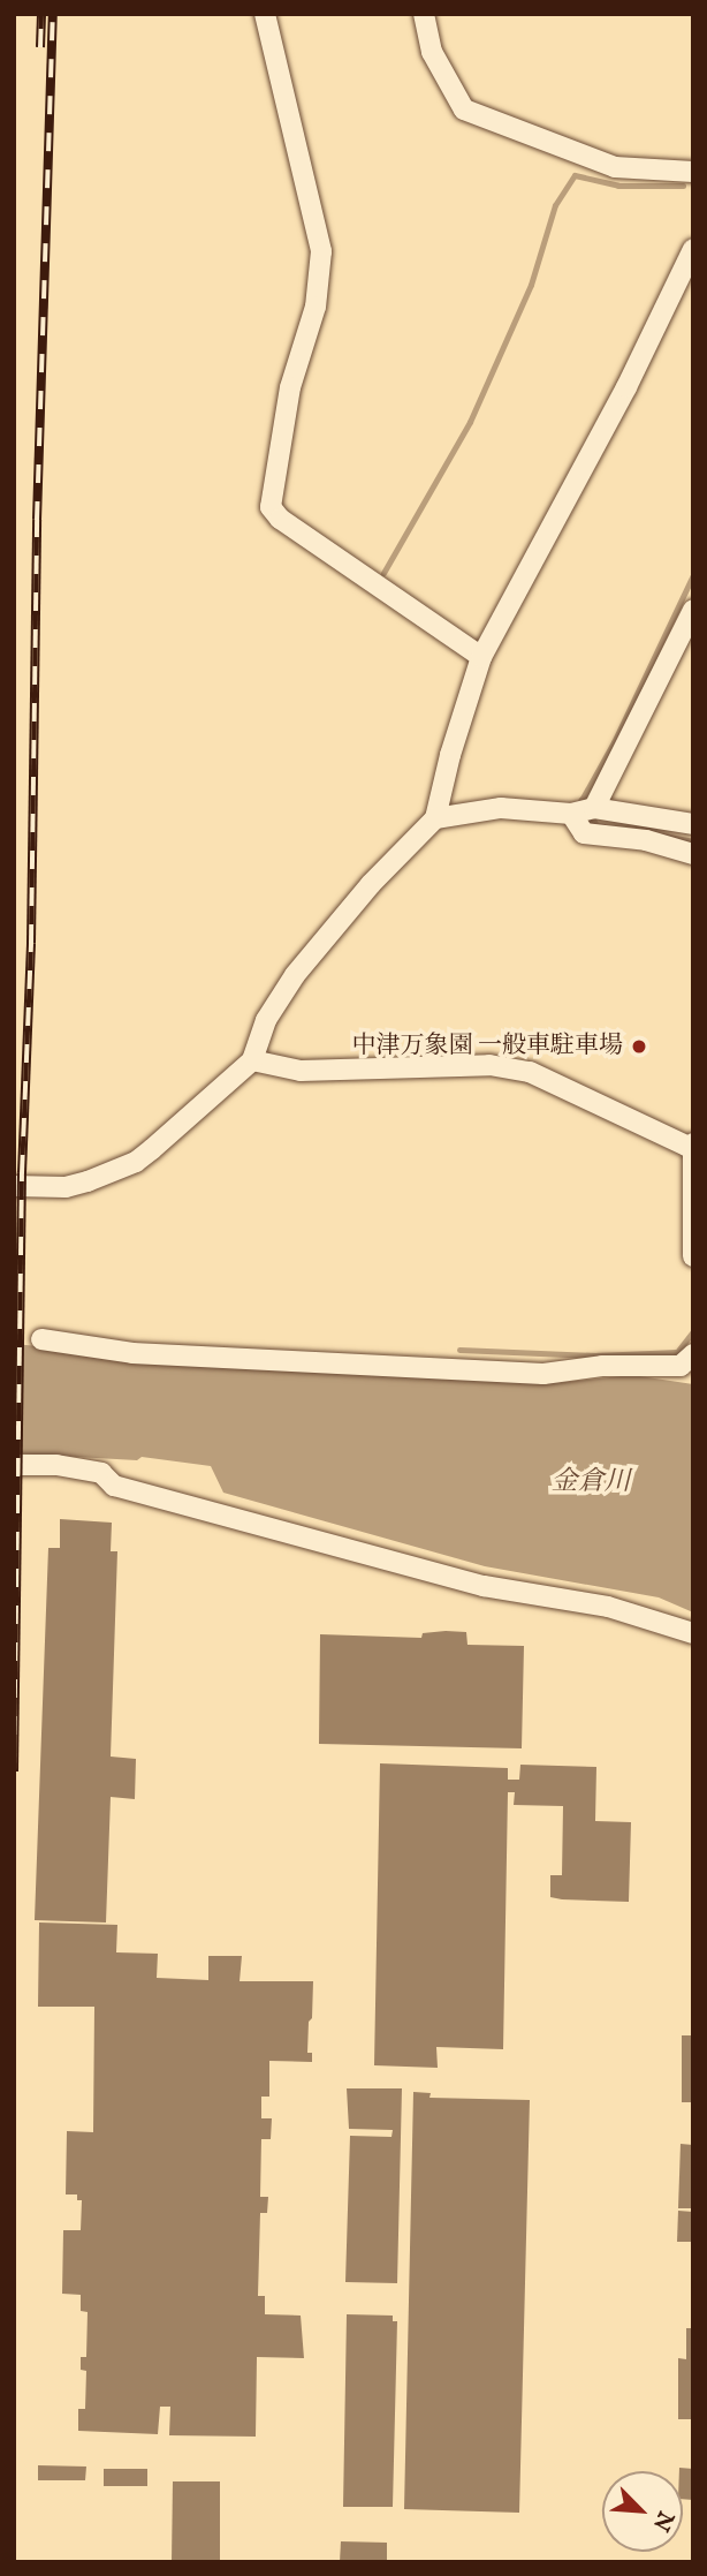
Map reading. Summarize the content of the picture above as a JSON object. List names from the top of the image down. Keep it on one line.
{"water":["金倉川"],"places":["中津万象園 一般車駐車場"],"north":"bottom right"}
